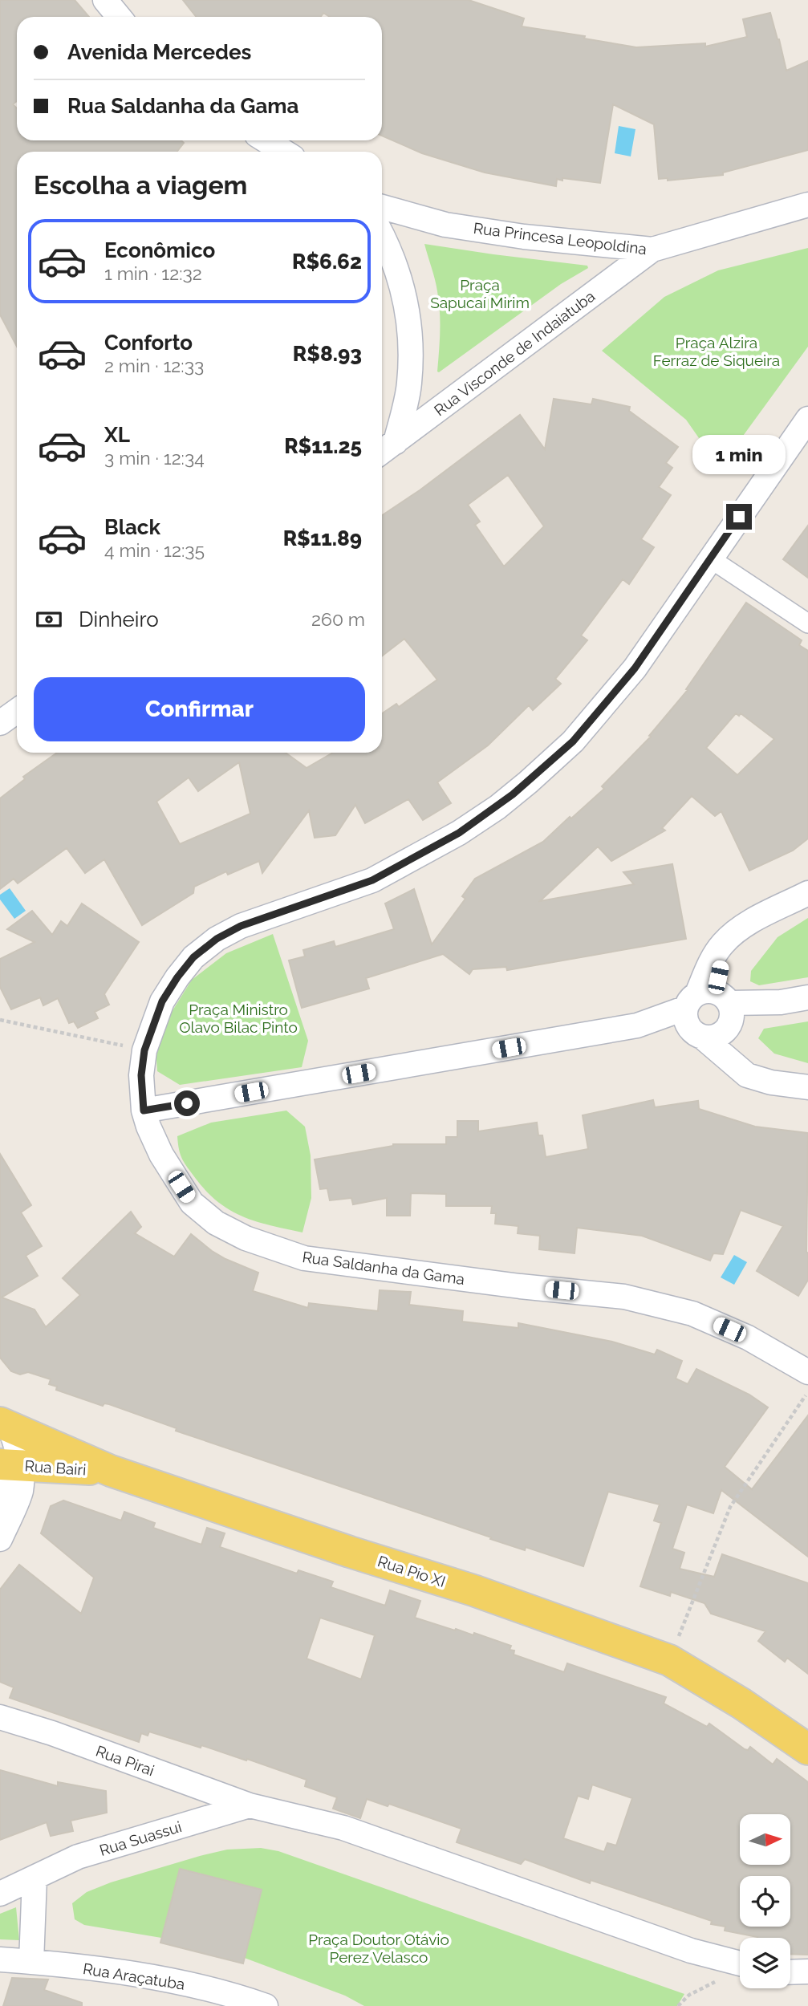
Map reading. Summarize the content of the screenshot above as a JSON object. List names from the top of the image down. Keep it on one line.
{"streets":{"main road":["Rua Bairi","Rua Pio XI"],"street":["Rua Princesa Leopoldina","Rua Visconde de Indaiatuba","Rua Saldanha da Gama","Rua Pirai","Rua Suassui","Rua Araçatuba"]},"crossings":[["Rua Princesa Leopoldina","Rua Visconde de Indaiatuba"],["Rua Bairi","Rua Pio XI"],["Rua Pirai","Rua Suassui"]],"parks":["Praça Sapucaí Mirim","Praça Alzira Ferraz de Siqueira","Praça Ministro Olavo Bilac Pinto","Praça Doutor Otávio Perez Velasco"],"north":"right","page":{"banner":["Avenida Mercedes","Rua Saldanha da Gama"],"heading":"Escolha a viagem","list":[{"name":"Econômico","note":"1 min · 12:32","value":"R$6.62"},{"name":"Conforto","note":"2 min · 12:33","value":"R$8.93"},{"name":"XL","note":"3 min · 12:34","value":"R$11.25"},{"name":"Black","note":"4 min · 12:35","value":"R$11.89"}],"bubble":"1 min","pay":["Dinheiro","260 m"],"buttons":"Confirmar"}}
